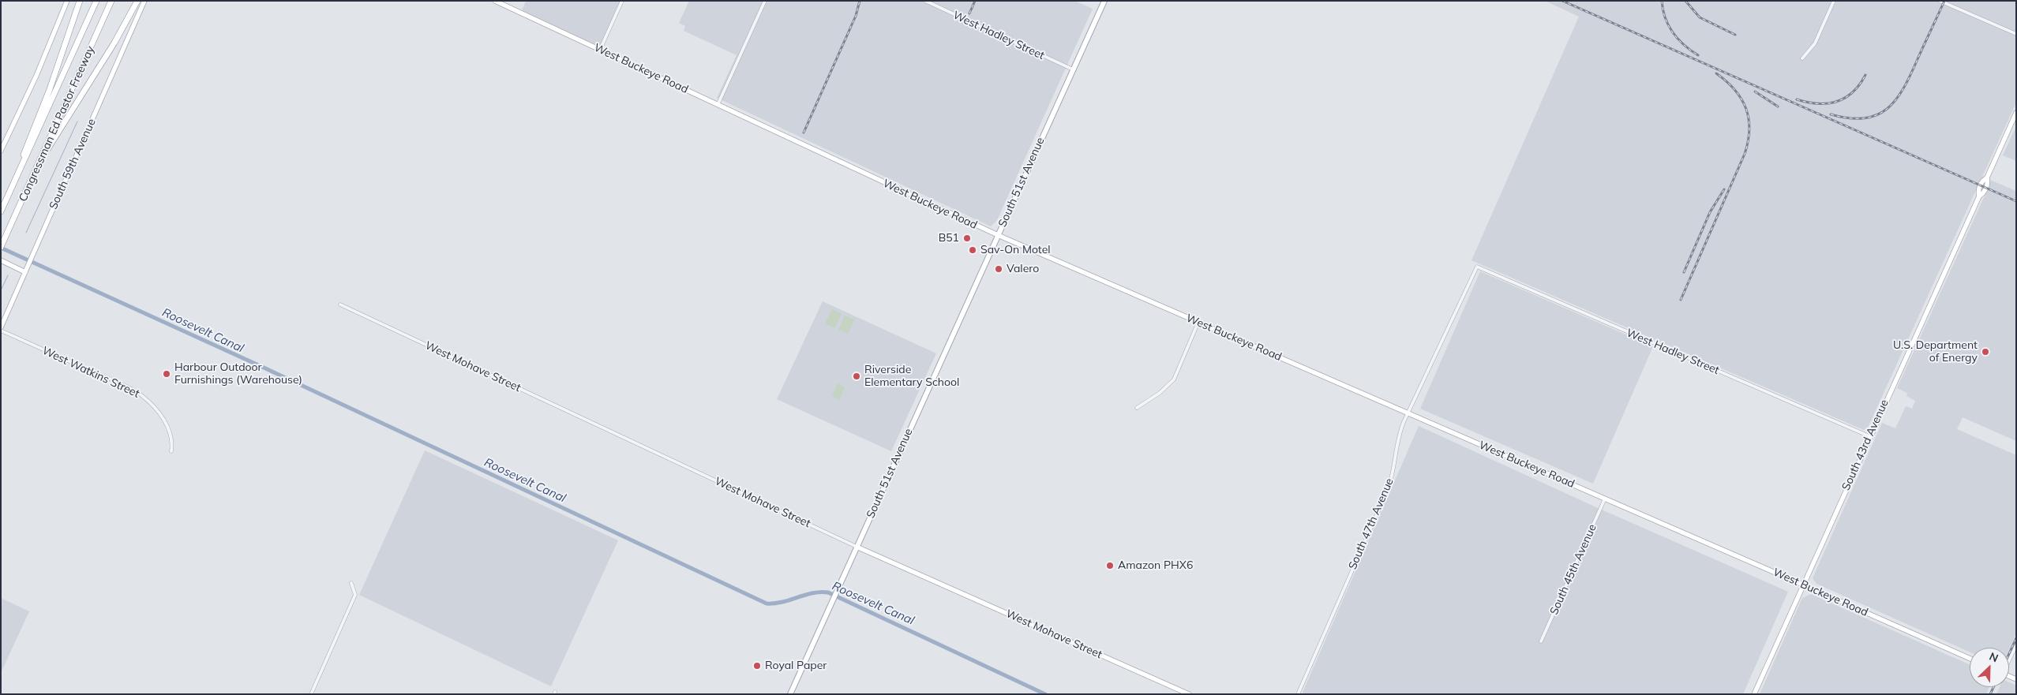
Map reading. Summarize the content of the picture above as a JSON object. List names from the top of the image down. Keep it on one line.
{"streets":{"highway":["Congressman Ed Pastor Freeway"],"main road":["West Buckeye Road","South 59th Avenue","South 51st Avenue","West Mohave Street","South 43rd Avenue"],"street":["West Hadley Street","West Watkins Street","South 47th Avenue","South 45th Avenue"]},"crossings":[["West Hadley Street","South 51st Avenue"],["West Hadley Street","South 43rd Avenue"],["West Hadley Street","South 47th Avenue"],["West Buckeye Road","South 51st Avenue"],["West Buckeye Road","South 43rd Avenue"],["West Buckeye Road","South 47th Avenue"],["West Buckeye Road","South 45th Avenue"],["South 51st Avenue","West Mohave Street"]],"water":["Roosevelt Canal"],"places":["B51","Sav-On Motel","Valero","U.S. Department of Energy","Harbour Outdoor Furnishings (Warehouse)","Riverside Elementary School","Amazon PHX6","Royal Paper"],"north":"top right"}
